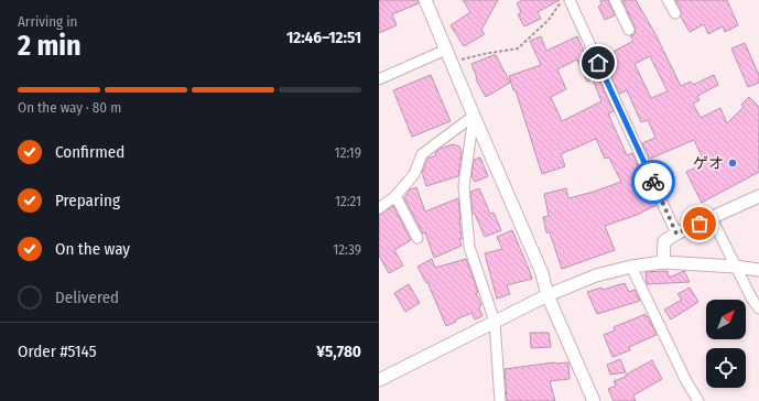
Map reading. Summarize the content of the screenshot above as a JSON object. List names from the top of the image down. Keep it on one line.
{"places":["ゲオ"],"north":"top right","page":{"heading":["2 min","Arriving in","12:46–12:51"],"panel":["Order #5145","¥5,780"],"bar":"On the way · 80 m","list":[["Confirmed","12:19"],["Preparing","12:21"],["On the way","12:39"],"Delivered"]}}
